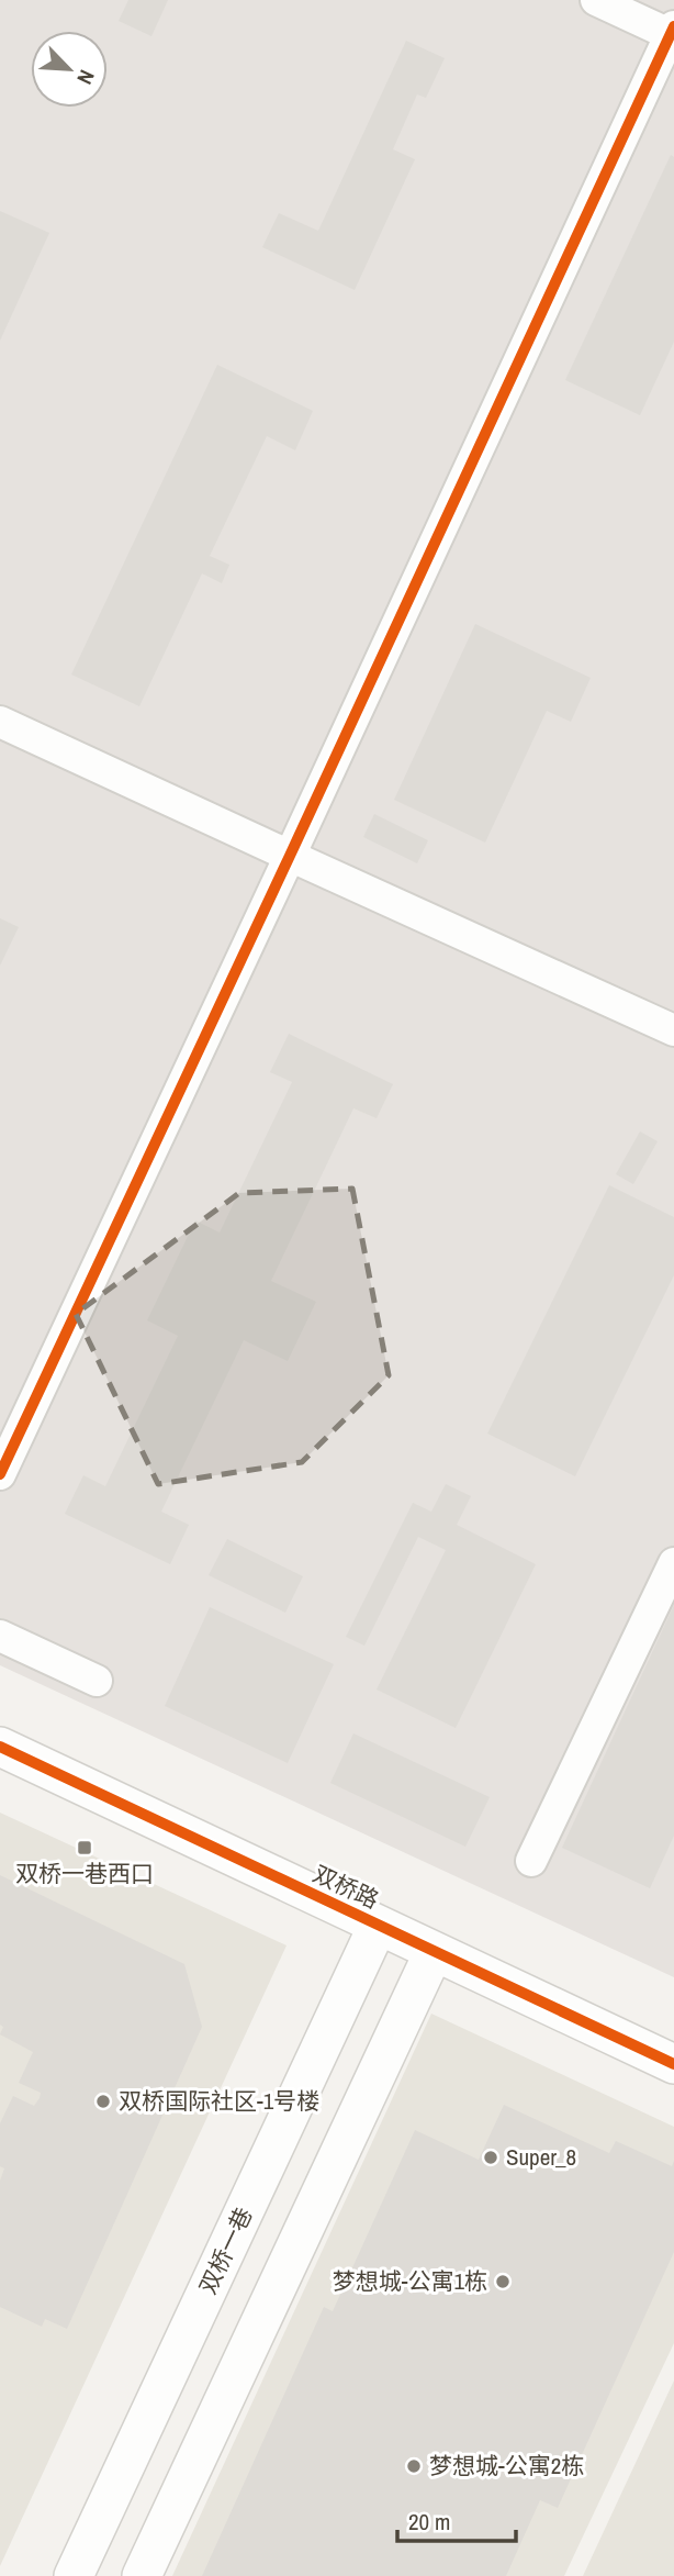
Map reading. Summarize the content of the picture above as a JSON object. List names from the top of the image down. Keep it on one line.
{"streets":{"street":["双桥路","双桥一巷"]},"crossings":[["双桥路","双桥一巷"]],"places":{"transit":["双桥一巷西口"],"other":["双桥国际社区-1号楼","Super_8","梦想城-公寓1栋","梦想城-公寓2栋"]},"scale_bar":"20 m","north":"bottom right"}
